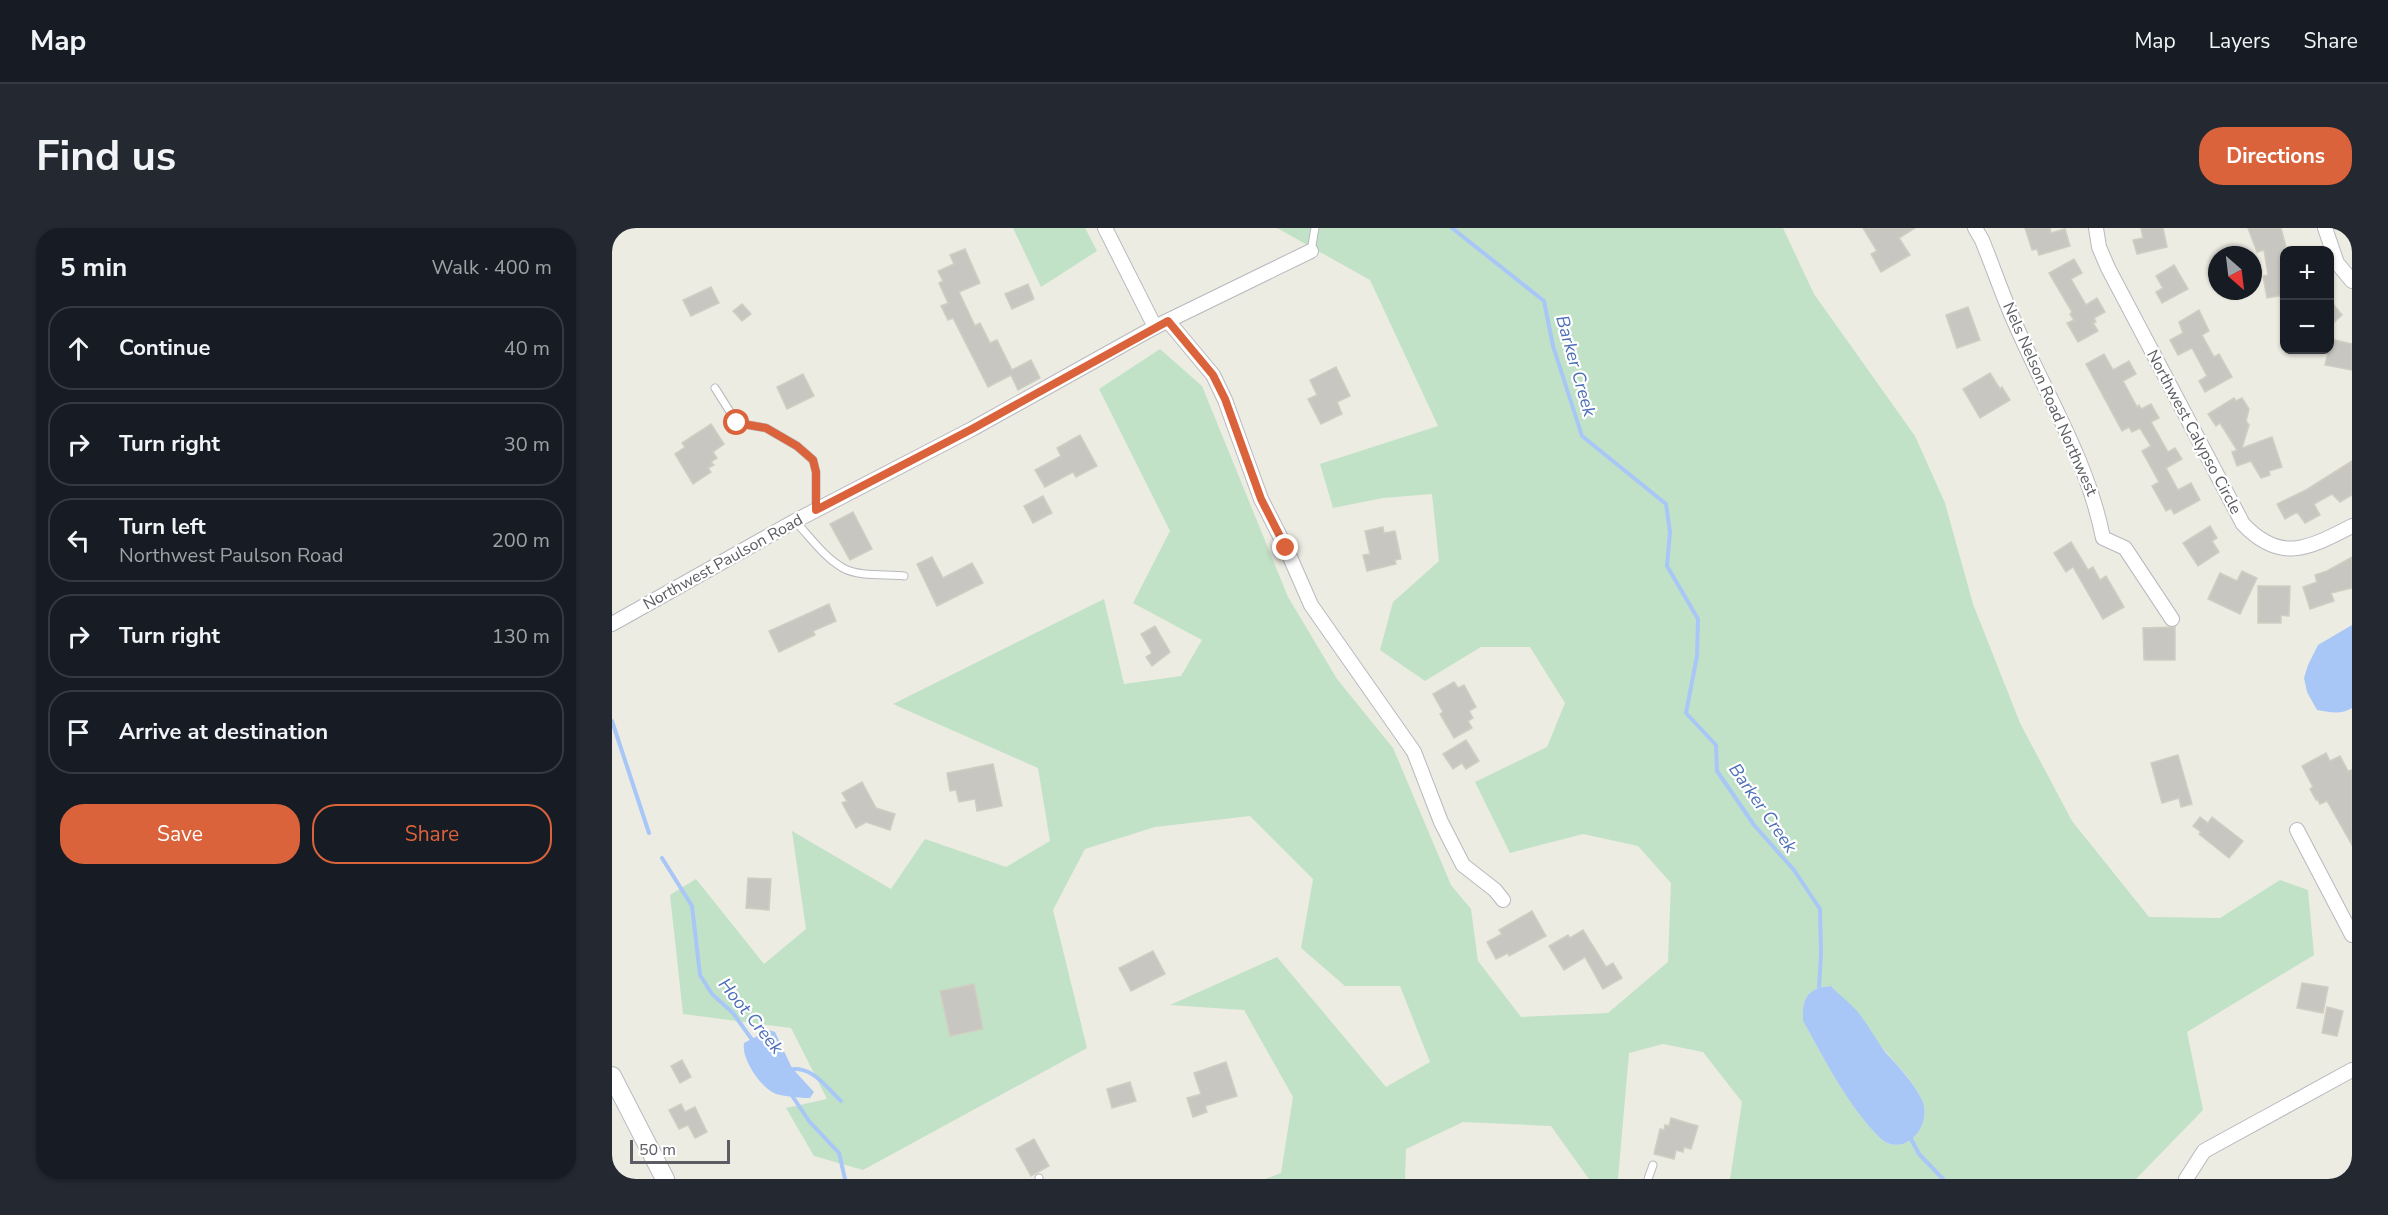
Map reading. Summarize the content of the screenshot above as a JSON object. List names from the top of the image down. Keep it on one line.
{"streets":{"street":["Nels Nelson Road Northwest","Northwest Calypso Circle","Northwest Paulson Road"]},"water":["Barker Creek","Hoot Creek"],"scale_bar":"50 m","north":"bottom right","page":{"header":"Map","nav":["Map","Layers","Share"],"buttons":["Directions",["Save","Share"]],"title":"Find us","heading":["5 min","Walk · 400 m"],"map_buttons":["+","−"],"list":[["Continue","40 m"],["Turn right","30 m"],["Turn left","Northwest Paulson Road","200 m"],["Turn right","130 m"],"Arrive at destination"],"scale":"50 m"}}
